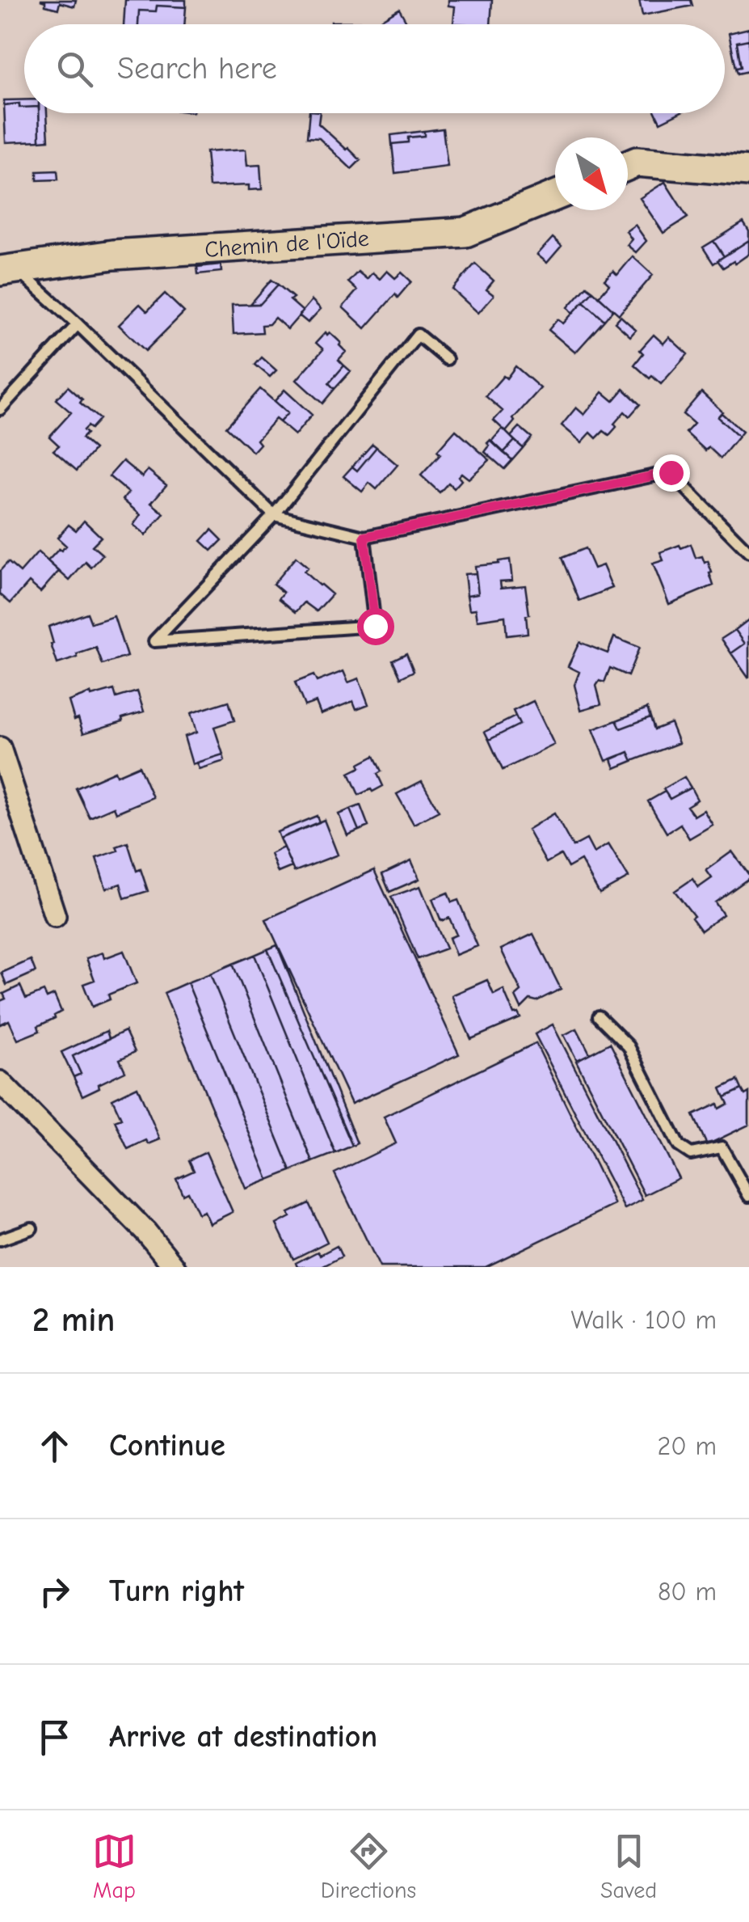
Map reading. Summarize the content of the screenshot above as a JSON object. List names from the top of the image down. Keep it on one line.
{"streets":{"street":["Chemin de l'Oïde"]},"north":"bottom right","page":{"search":"Search here","heading":["2 min","Walk · 100 m"],"list":[["Continue","20 m"],["Turn right","80 m"],"Arrive at destination"],"nav":["Map","Directions","Saved"]}}
